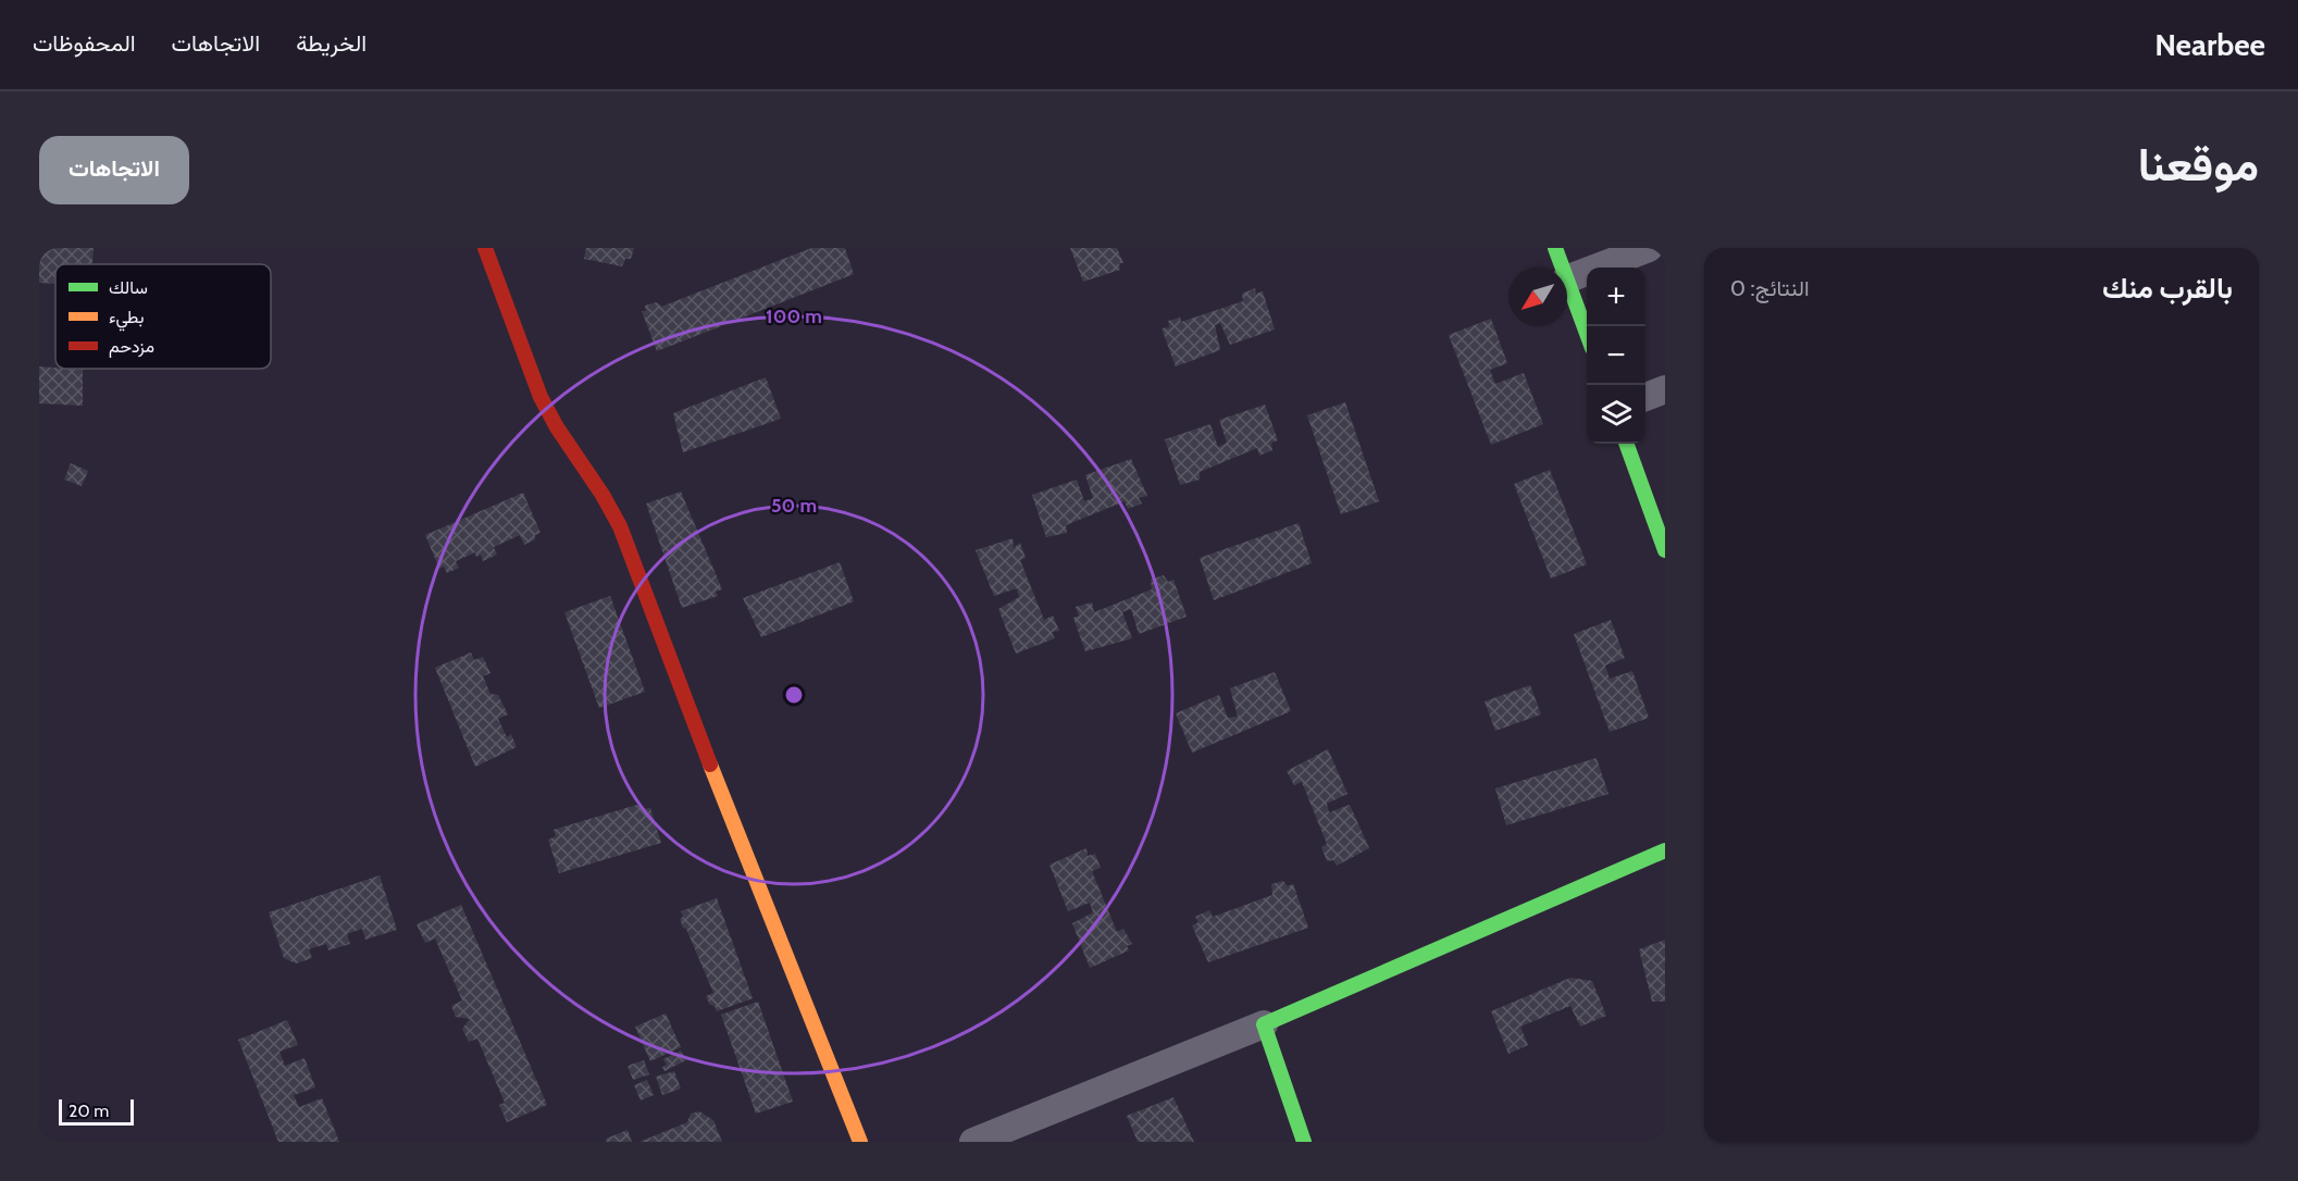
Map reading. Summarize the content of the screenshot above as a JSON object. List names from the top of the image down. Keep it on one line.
{"legend":["سالك","بطيء","مزدحم"],"scale_bar":"20 m","north":"bottom left","page":{"header":"Nearbee","nav":["الخريطة","الاتجاهات","المحفوظات"],"title":"موقعنا","buttons":"الاتجاهات","heading":["بالقرب منك","النتائج: 0"],"map_buttons":["+","−"],"scale":"20 m"},"rings":["100 m","50 m"]}
